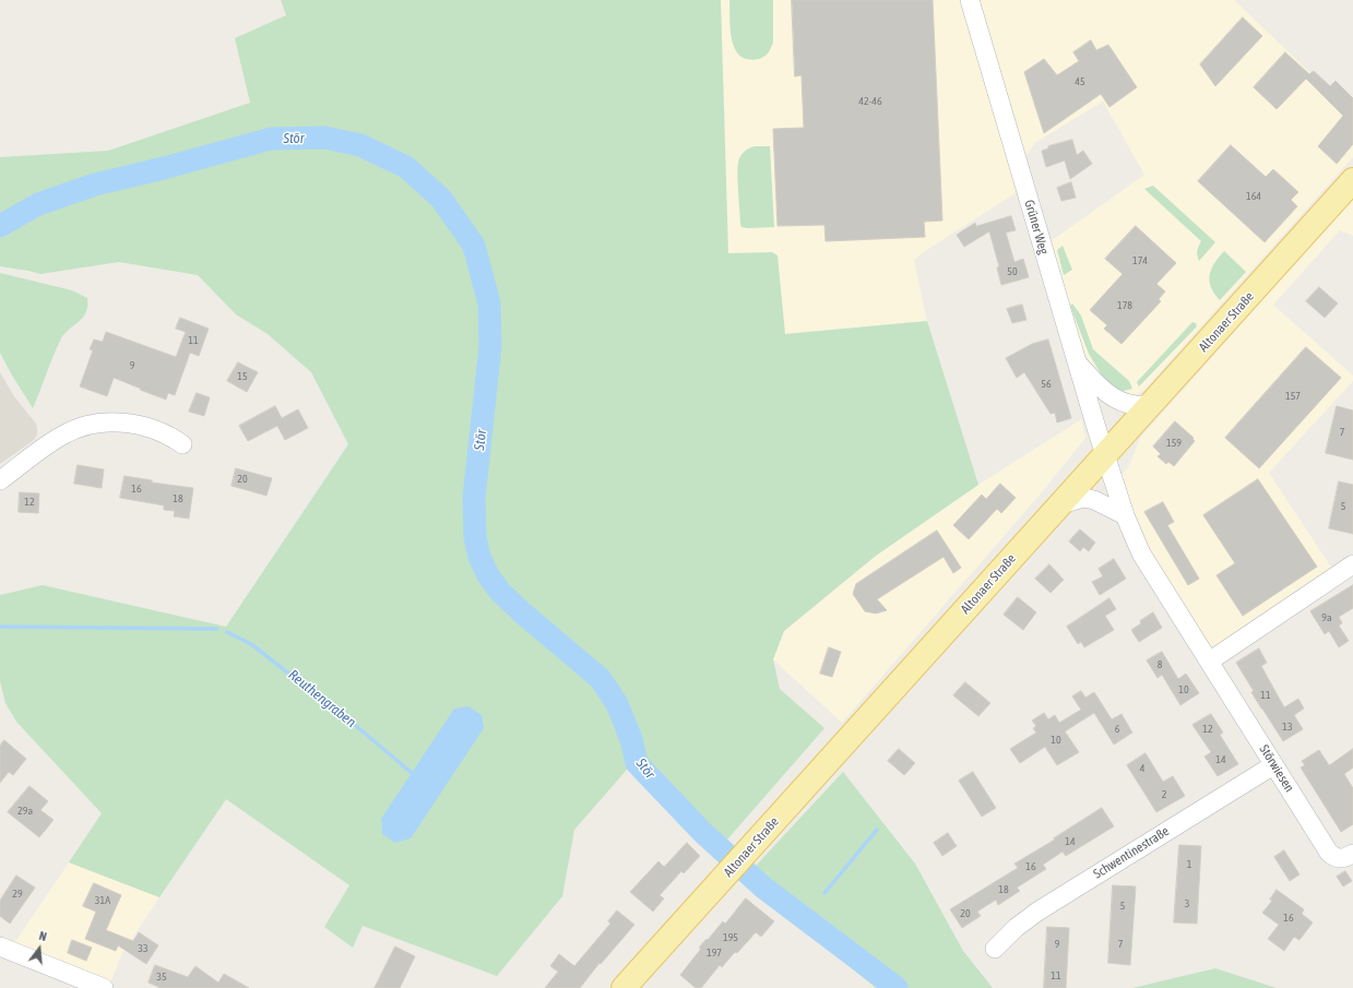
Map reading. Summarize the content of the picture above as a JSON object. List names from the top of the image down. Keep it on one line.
{"streets":{"main road":["Altonaer Straße"],"street":["Grüner Weg","Störwiesen","Schwentinestraße"]},"crossings":[["Grüner Weg","Altonaer Straße"],["Grüner Weg","Störwiesen"],["Altonaer Straße","Störwiesen"],["Störwiesen","Schwentinestraße"]],"water":["Stör","Reuthengraben"],"house_numbers":["45","42-46","164","174","50","178","11","9","15","56","157","7","159","20","16","18","12","5","9a","8","10","11","13","6","12","10","14","4","2","29a","14","1","16","18","29","31A","3","5","20","16","195","9","7","33","197","11","35"],"north":"top"}
